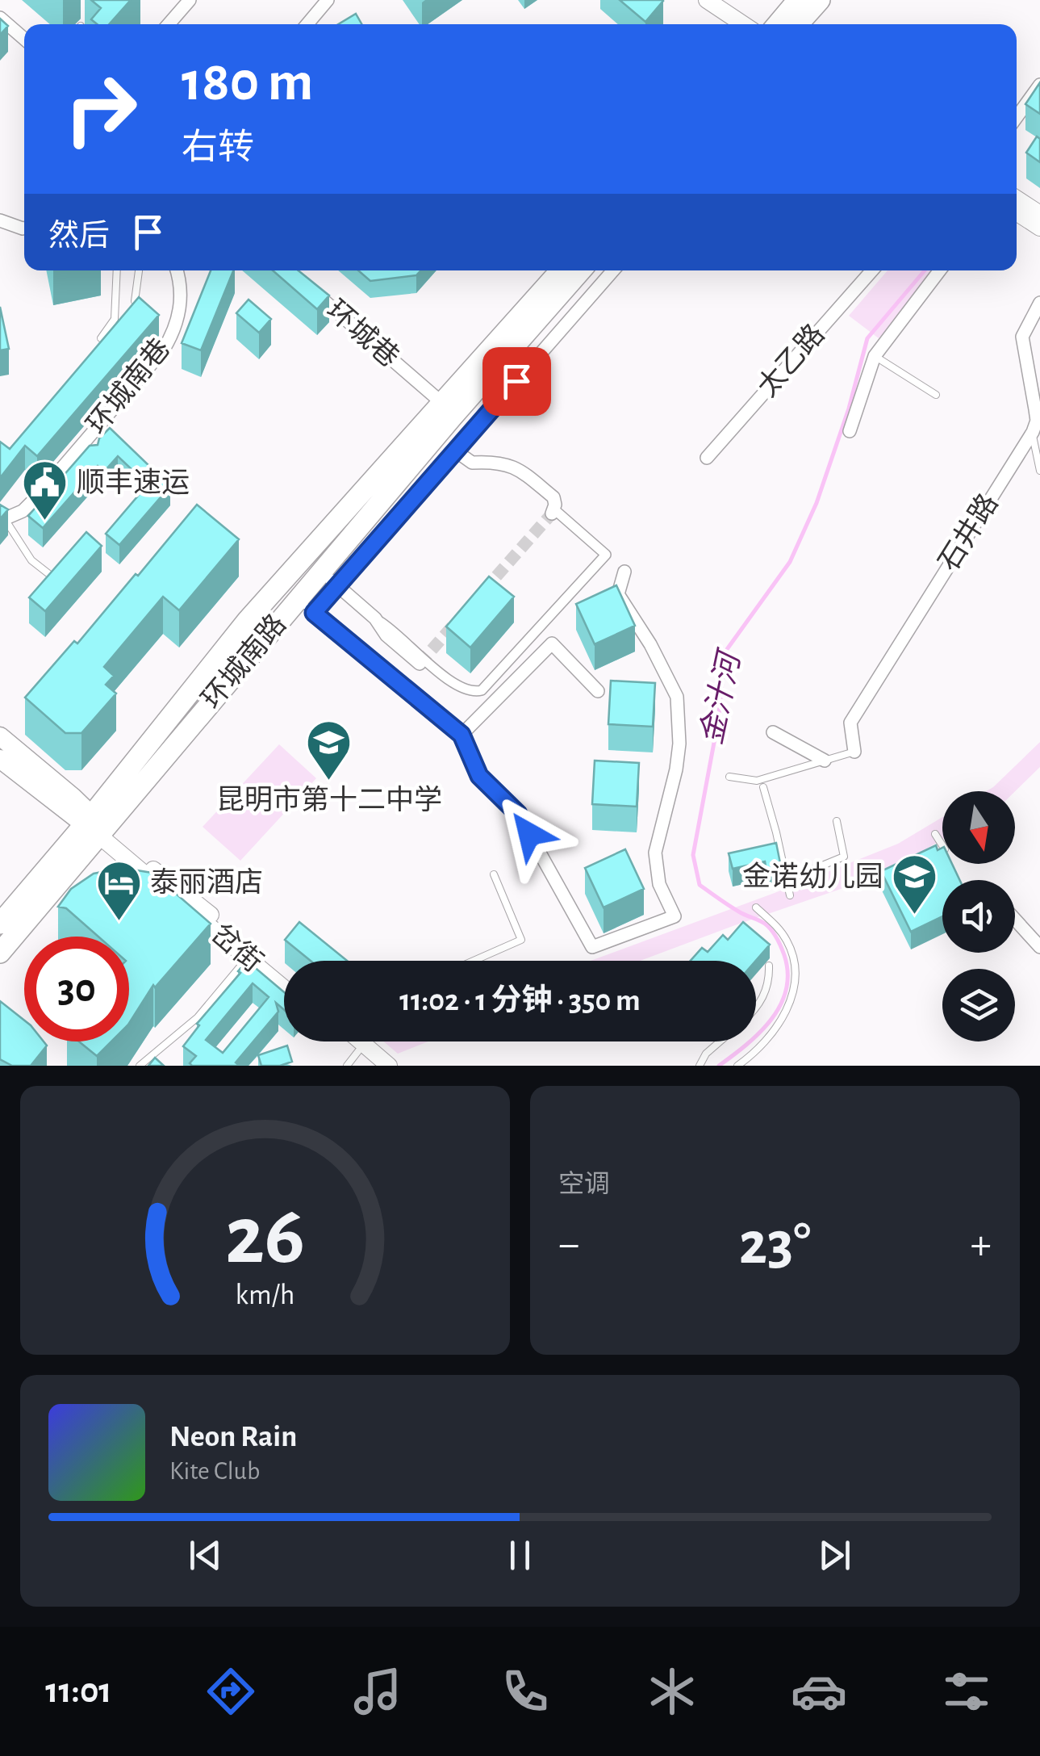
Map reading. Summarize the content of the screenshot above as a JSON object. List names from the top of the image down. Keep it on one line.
{"streets":{"main road":["环城南路"],"street":["环城巷","太乙路","环城南巷","石井路","岔街"]},"crossings":[["环城巷","环城南路"],["环城南路","岔街"]],"water":["金汁河"],"places":{"public building":["顺丰速运"],"school or university":["昆明市第十二中学","金诺幼儿园"],"hotel":["泰丽酒店"]},"north":"bottom","page":{"turn":["180 m","右转"],"then":"然后","limit":"30","trip":"11:02 · 1 分钟 · 350 m","tile":"空调","heat":["−","23°","+"],"song":["Neon Rain","Kite Club"],"tabs":"11:01","gauge":["26","km/h"]}}
